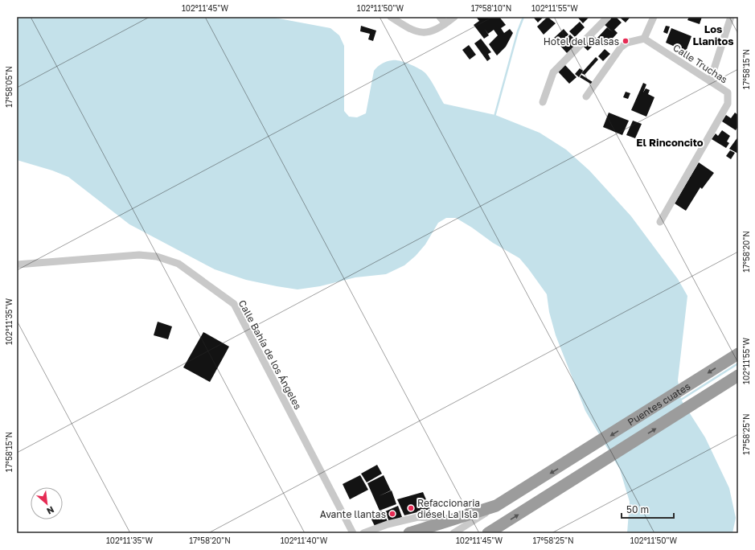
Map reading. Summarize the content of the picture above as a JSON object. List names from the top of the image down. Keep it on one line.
{"streets":{"highway":["Puentes cuates"],"street":["Calle Truchas","Calle Bahía de los Ángeles"]},"districts":["Los Llanitos","El Rinconcito"],"places":["Hotel del Balsas","Refaccionaria diésel La Isla","Avante llantas"],"scale_bar":"50 m","north":"bottom right","coordinates":["102°11'45\"W","102°11'50\"W","17°58'10\"N","102°11'55\"W","17°58'15\"N","17°58'05\"N","17°58'20\"N","102°11'35\"W","17°58'25\"N","102°11'40\"W"]}
